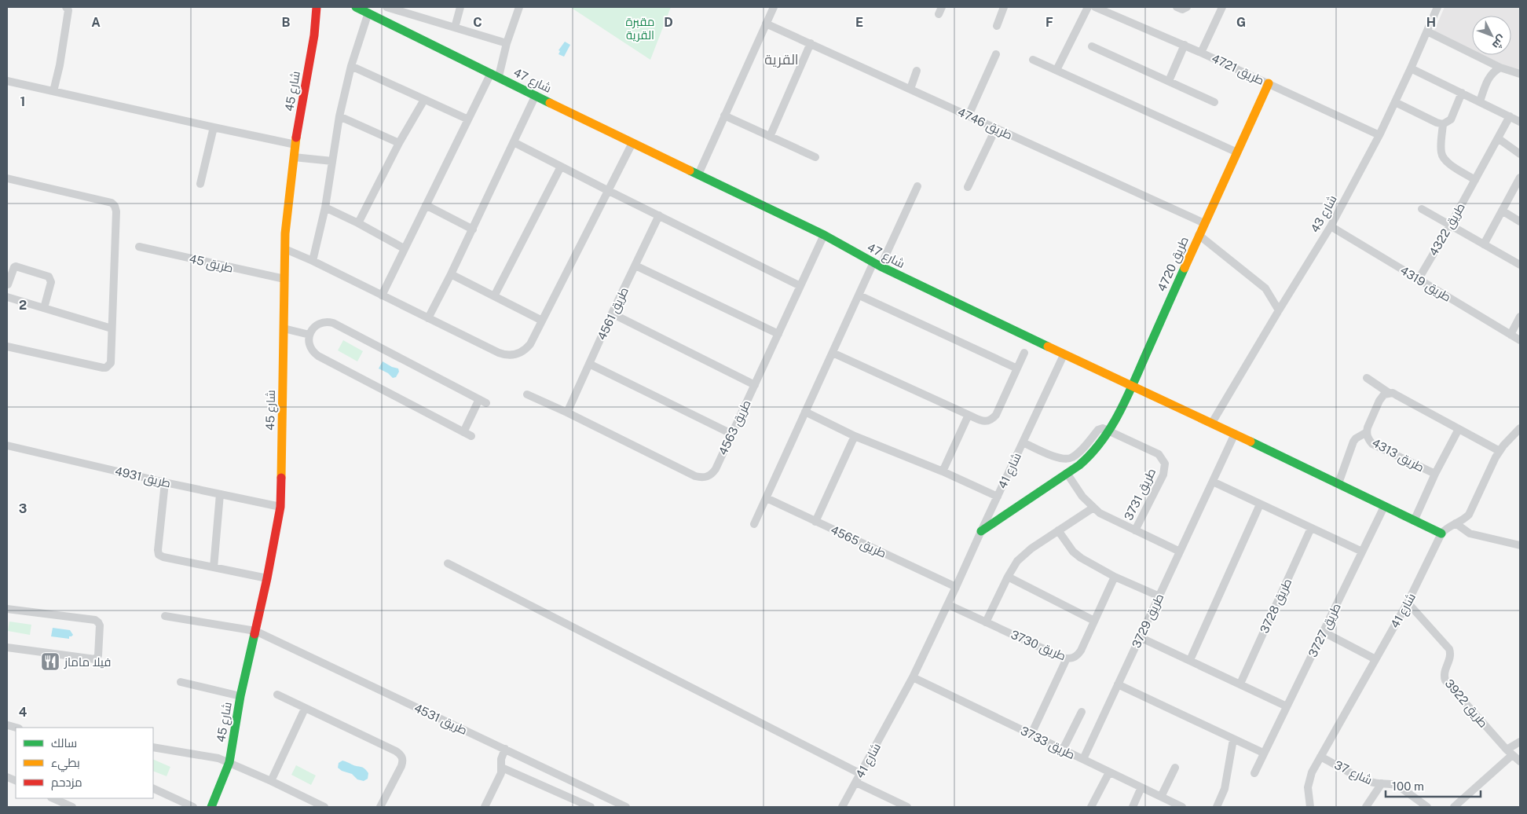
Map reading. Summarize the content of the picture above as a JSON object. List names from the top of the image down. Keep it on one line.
{"streets":{"street":["طريق 4721","شارع 47","شارع 45","طريق 4746","شارع 43","طريق 4322","طريق 45","طريق 4720","طريق 4319","طريق 4561","طريق 4563","طريق 4313","شارع 41","طريق 4931","طريق 3731","طريق 4565","طريق 3728","طريق 3729","طريق 3727","طريق 3730","طريق 3922","طريق 4531","طريق 3733","شارع 37"]},"crossings":[["طريق 4721","شارع 43"],["طريق 4721","طريق 4720"],["شارع 47","طريق 4563"],["شارع 47","شارع 41"],["شارع 45","طريق 45"],["شارع 45","طريق 4931"],["شارع 45","طريق 4531"],["طريق 4746","طريق 4720"],["شارع 43","طريق 4319"],["طريق 4322","طريق 4319"],["طريق 4561","طريق 4563"],["شارع 41","طريق 4565"],["شارع 41","طريق 3730"],["شارع 41","طريق 3922"],["شارع 41","طريق 3733"],["شارع 41","شارع 37"],["طريق 3731","طريق 3729"],["طريق 3729","طريق 3733"]],"districts":["القرية"],"parks":["مقبرة القرية"],"places":{"restaurant":["فيلا ماماز"]},"legend":["سالك","بطيء","مزدحم"],"scale_bar":"100 m","north":"bottom right","grid":{"columns":["A","B","C","D","E","F","G","H"],"rows":["1","2","3","4"]}}
